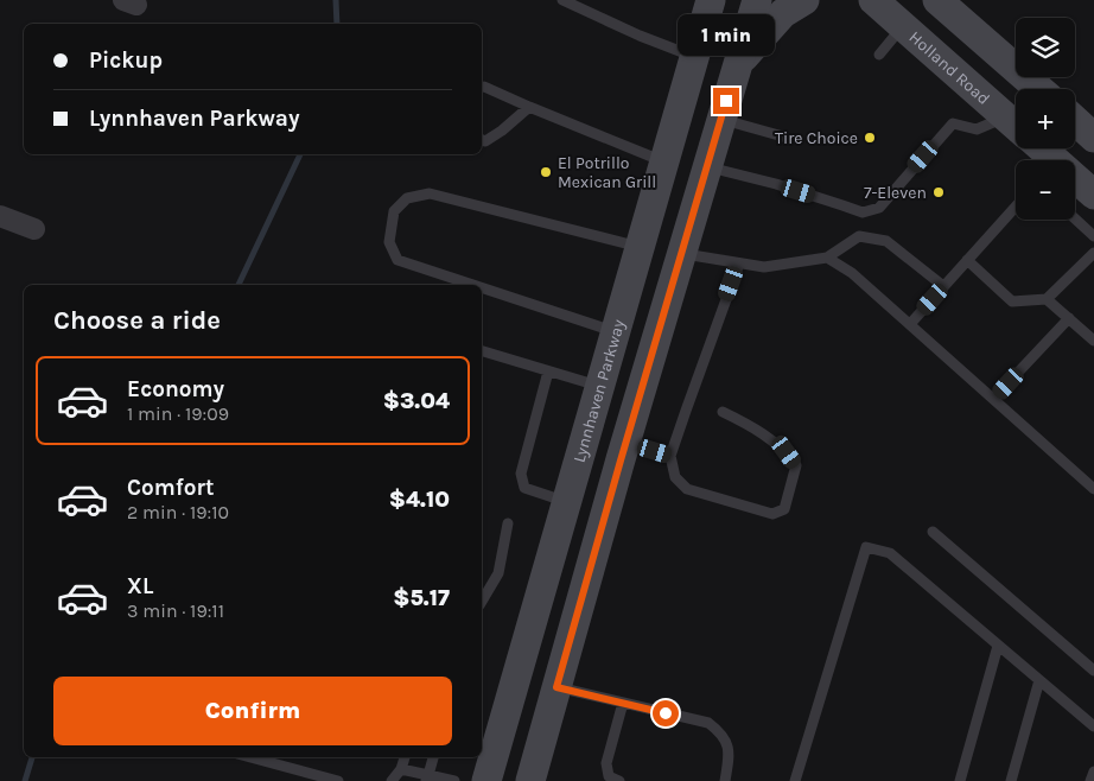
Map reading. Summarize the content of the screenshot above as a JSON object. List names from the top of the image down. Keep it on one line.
{"streets":{"main road":["Holland Road","Lynnhaven Parkway"]},"places":["Tire Choice","El Potrillo Mexican Grill","7-Eleven"],"page":{"bubble":"1 min","map_buttons":["+","−"],"banner":["Pickup","Lynnhaven Parkway"],"heading":"Choose a ride","list":[{"name":"Economy","note":"1 min · 19:09","value":"$3.04"},{"name":"Comfort","note":"2 min · 19:10","value":"$4.10"},{"name":"XL","note":"3 min · 19:11","value":"$5.17"}],"buttons":"Confirm"}}
